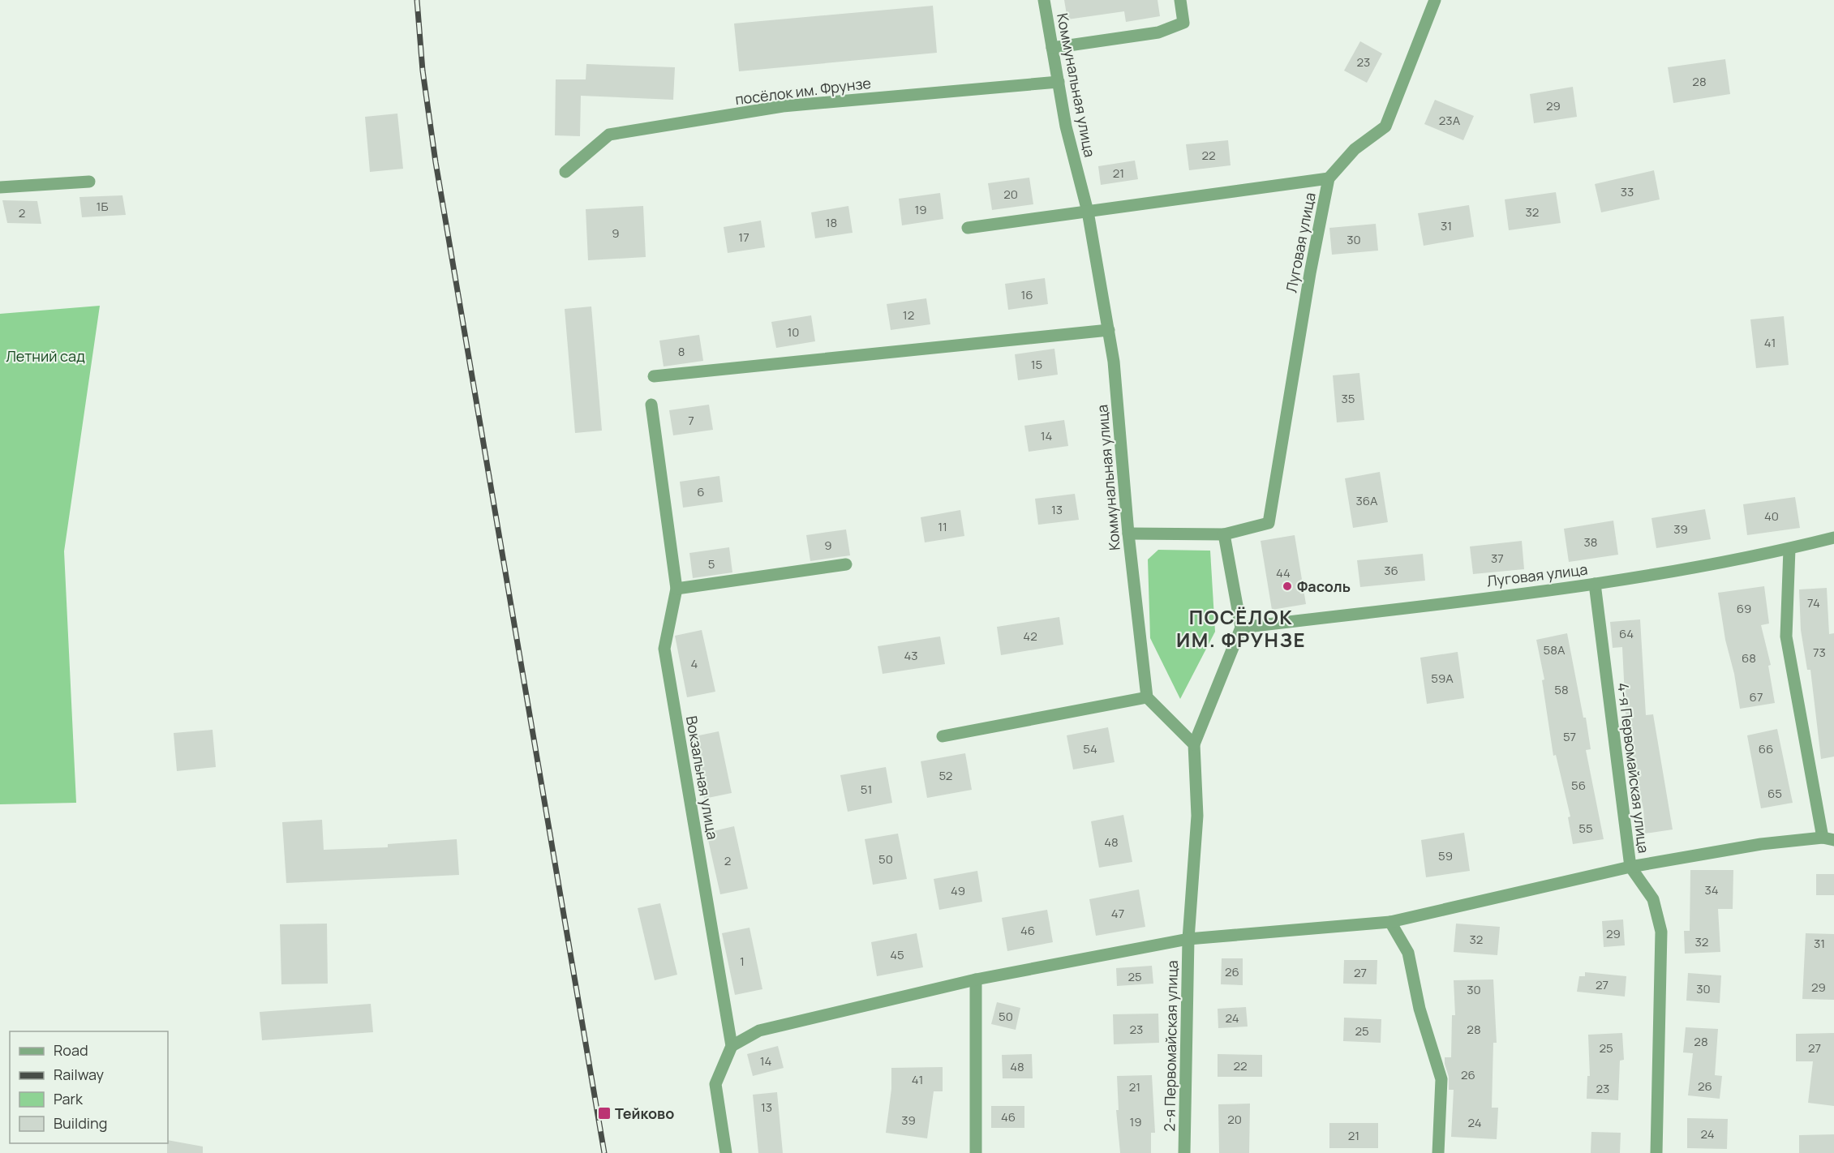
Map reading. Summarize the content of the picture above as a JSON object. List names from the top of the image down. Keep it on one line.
{"streets":{"street":["Коммунальная улица","посёлок им. Фрунзе","Луговая улица","4-я Первомайская улица","Вокзальная улица","2-я Первомайская улица"]},"crossings":[["Коммунальная улица","посёлок им. Фрунзе"],["Луговая улица","4-я Первомайская улица"]],"districts":["ПОСЁЛОК ИМ. ФРУНЗЕ"],"parks":["Летний сад"],"places":{"other":["Фасоль"],"transit":["Тейково"]},"house_numbers":["23","28","29","23А","22","21","33","20","1Б","19","32","2","18","31","9","17","30","16","12","10","41","8","15","35","7","14","6","36А","13","40","11","39","38","9","37","5","36","44","74","69","64","42","58А","73","43","68","4","59А","58","67","57","54","66","52","56","51","65","55","48","59","50","2","34","49","47","46","29","32","32","31","45","1","26","27","25","27","29","30","30","50","24","23","28","25","28","25","27","14","22","48","26","41","26","21","23","13","46","20","39","19","24","24","21"],"legend":["Road","Railway","Park","Building"]}
